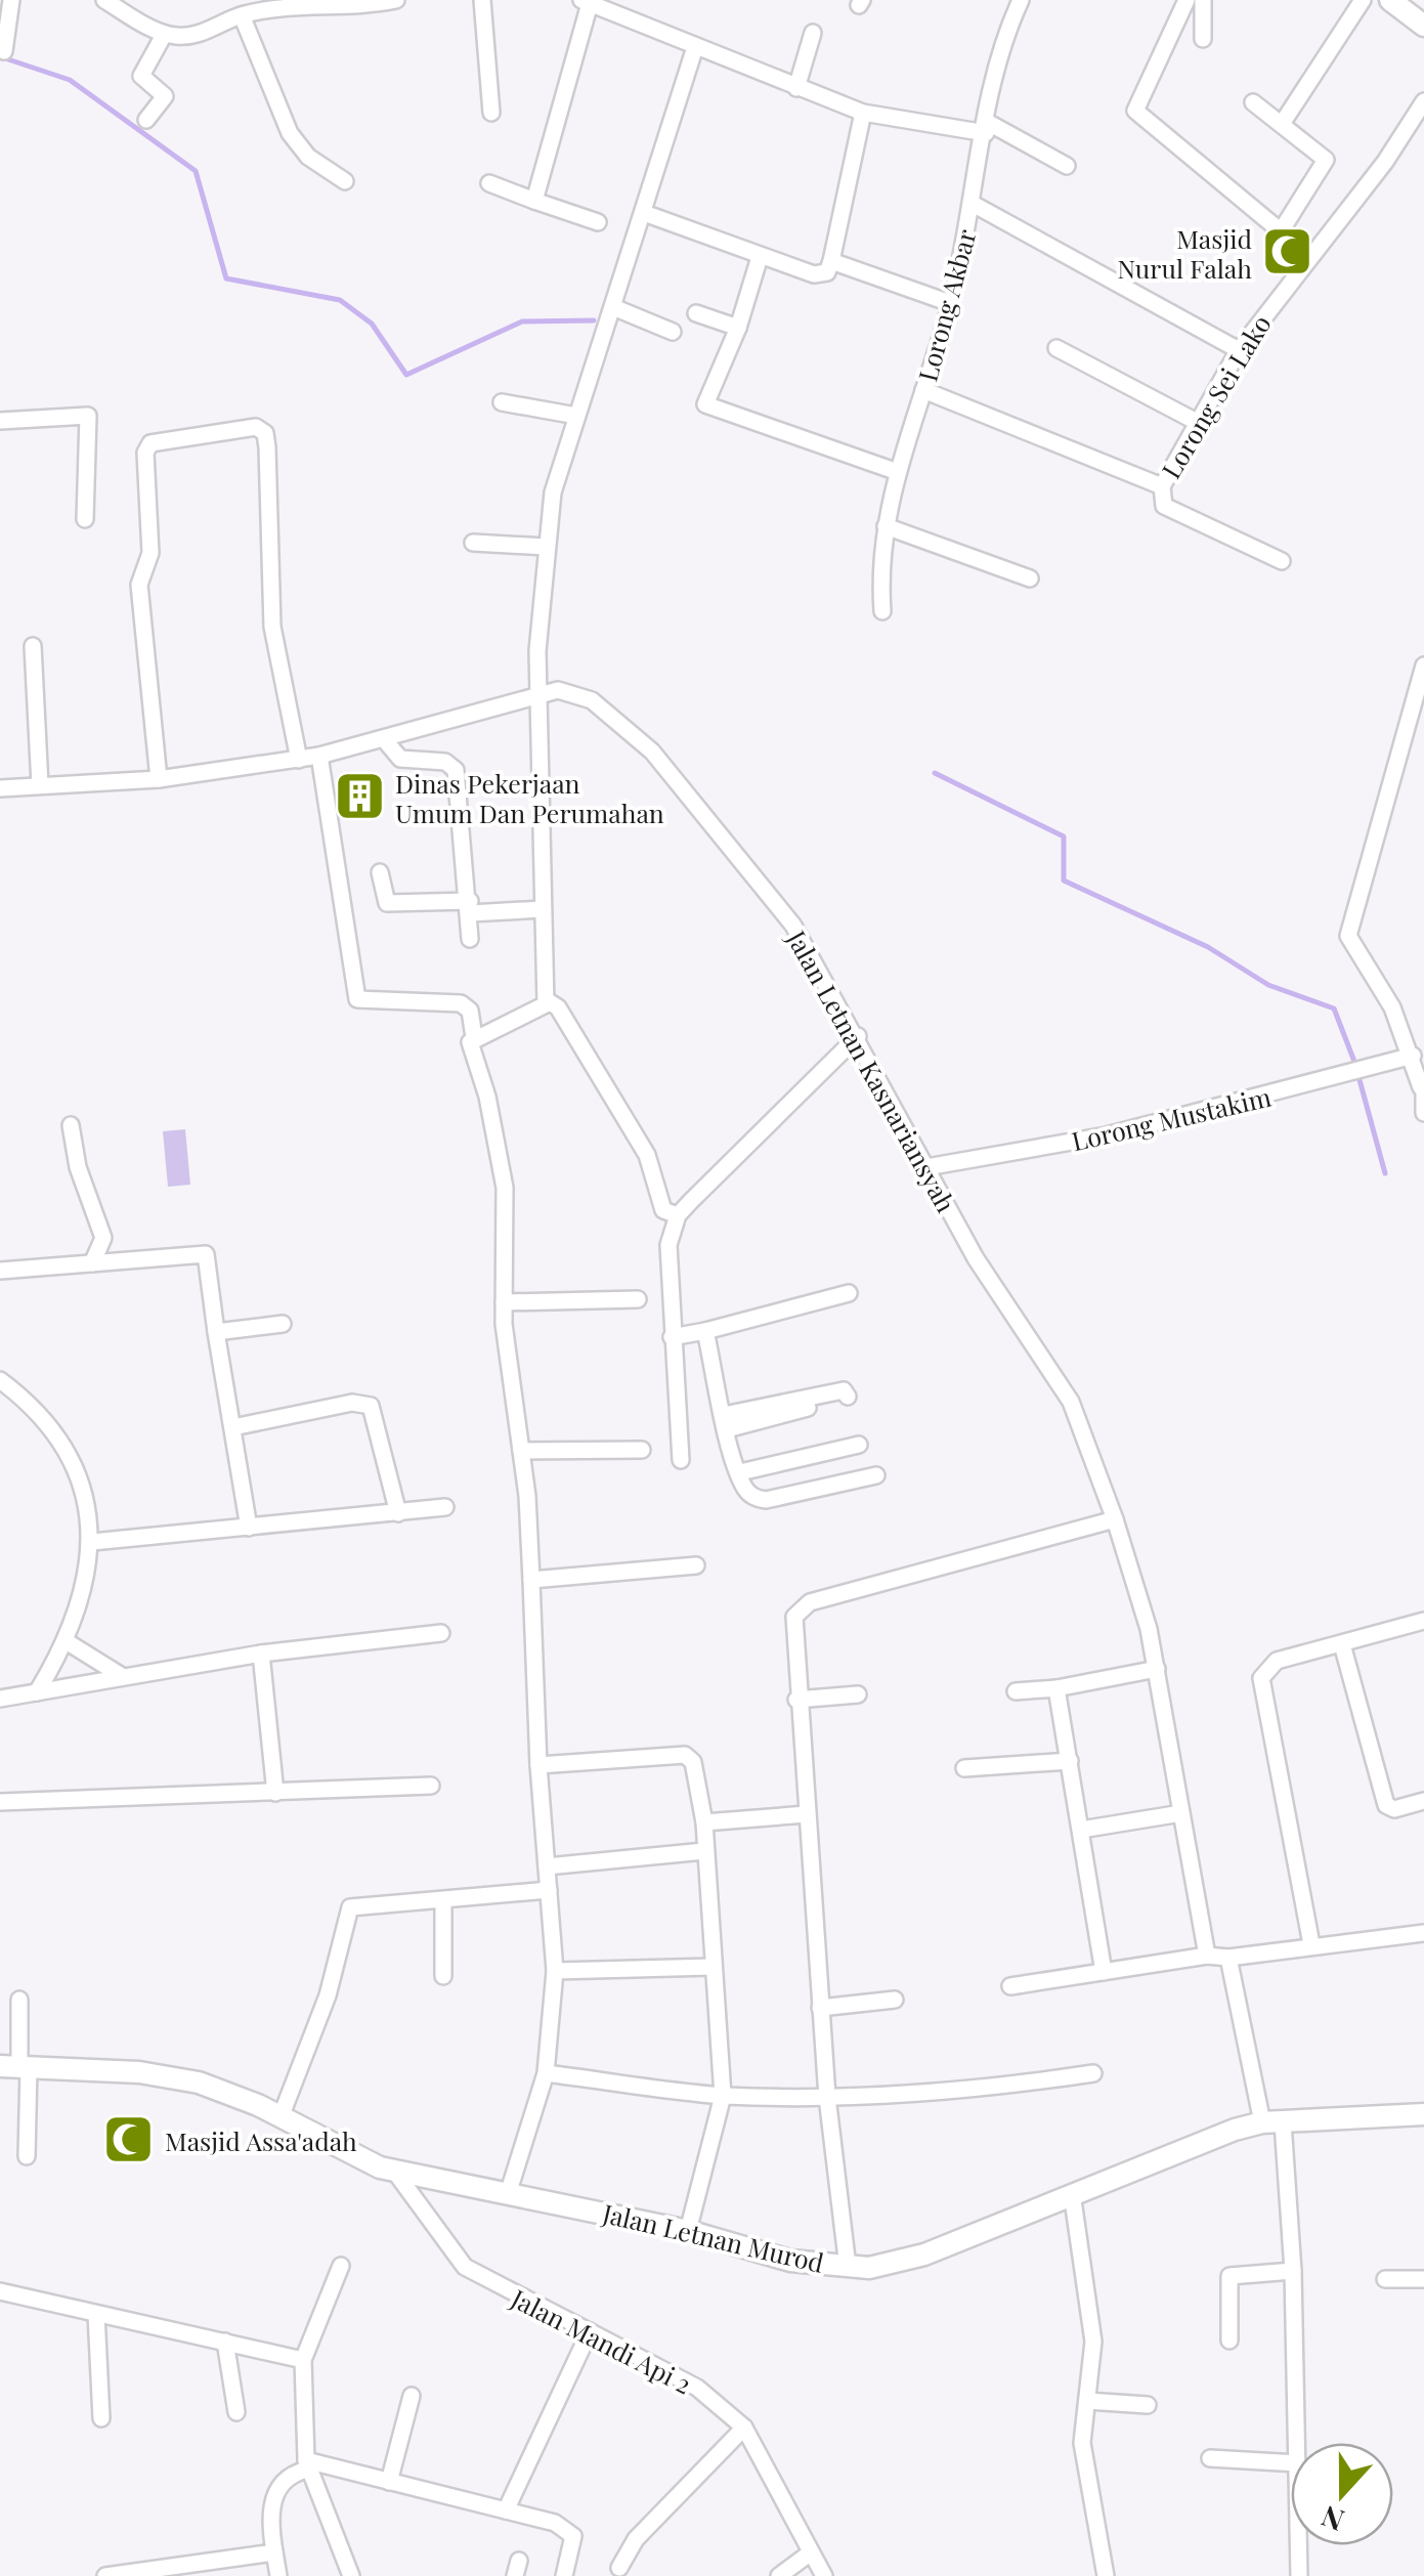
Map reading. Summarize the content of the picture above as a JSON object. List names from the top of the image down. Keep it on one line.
{"streets":{"street":["Lorong Akbar","Lorong Sei Lako","Jalan Letnan Kasnariansyah","Lorong Mustakim","Jalan Letnan Murod","Jalan Mandi Api 2"]},"crossings":[["Lorong Akbar","Lorong Sei Lako"],["Jalan Letnan Kasnariansyah","Lorong Mustakim"],["Jalan Letnan Murod","Jalan Mandi Api 2"]],"places":{"mosque":["Masjid Nurul Falah","Masjid Assa'adah"],"building":["Dinas Pekerjaan Umum Dan Perumahan"]},"north":"bottom"}
